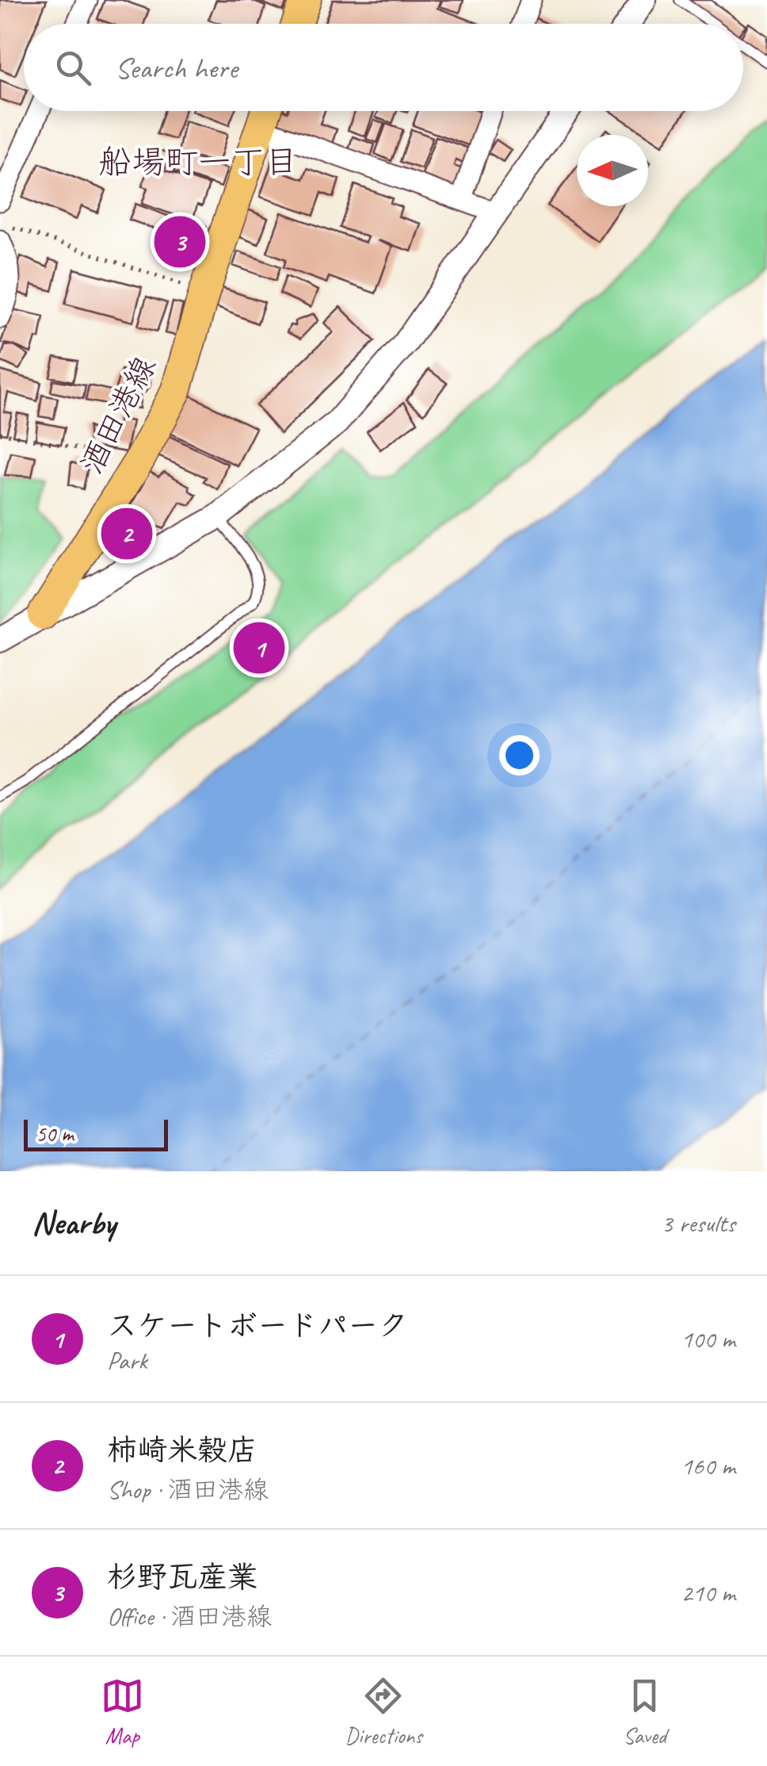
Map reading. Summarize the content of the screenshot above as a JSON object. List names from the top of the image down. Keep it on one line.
{"streets":{"main road":["酒田港線"]},"districts":["船場町一丁目"],"scale_bar":"50 m","north":"left","page":{"search":"Search here","pins":["3","2","1"],"scale":"50 m","heading":["Nearby","3 results"],"list":[{"mark":"1","name":"スケートボードパーク","note":"Park","value":"100 m"},{"mark":"2","name":"柿崎米穀店","note":"Shop · 酒田港線","value":"160 m"},{"mark":"3","name":"杉野瓦産業","note":"Office · 酒田港線","value":"210 m"}],"nav":["Map","Directions","Saved"]}}
